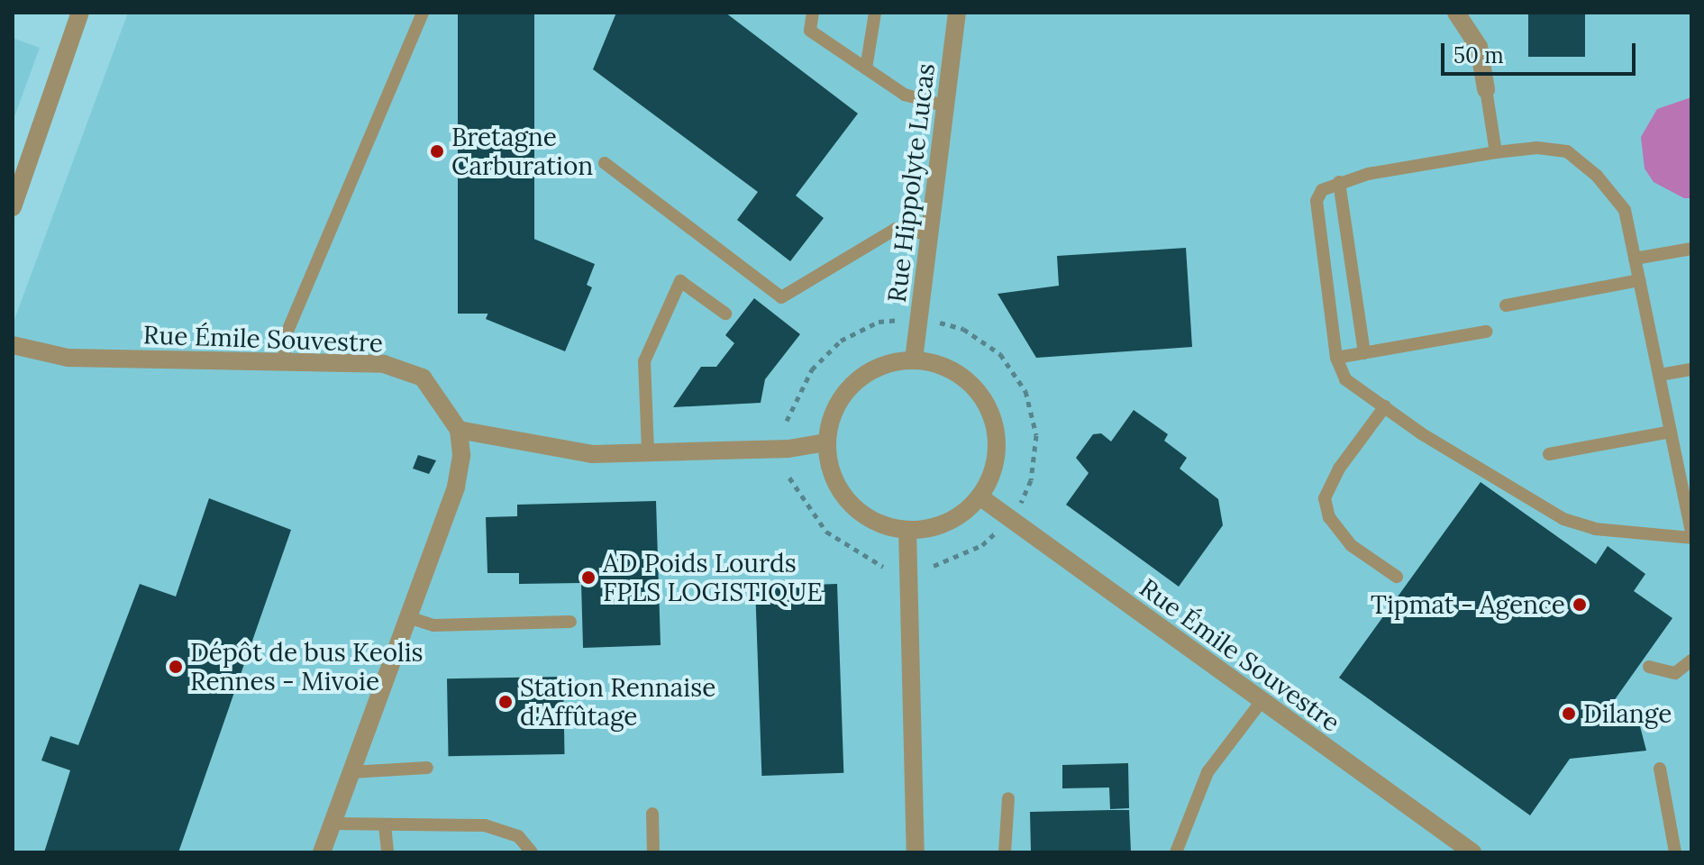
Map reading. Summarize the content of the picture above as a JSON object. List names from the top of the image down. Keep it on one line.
{"streets":{"street":["Rue Hippolyte Lucas","Rue Émile Souvestre"]},"crossings":[["Rue Hippolyte Lucas","Rue Émile Souvestre"]],"places":["Bretagne Carburation","AD Poids Lourds FPLS LOGISTIQUE","Tipmat - Agence","Dépôt de bus Keolis Rennes - Mivoie","Station Rennaise d'Affûtage","Dilange"],"scale_bar":"50 m"}
